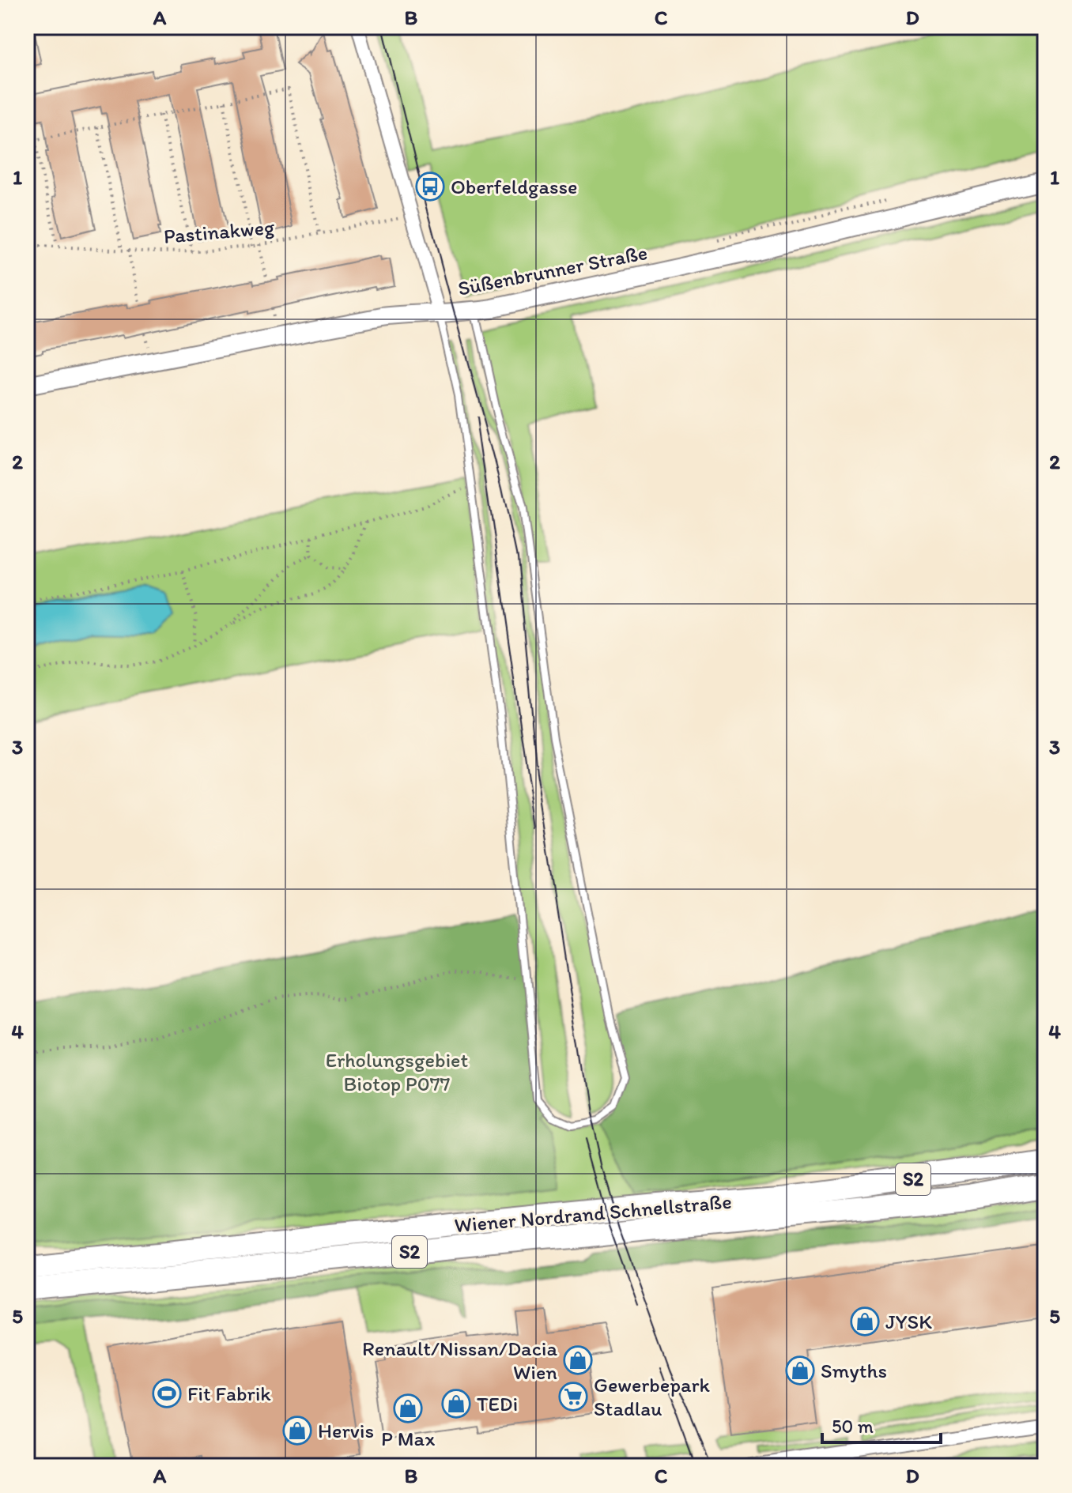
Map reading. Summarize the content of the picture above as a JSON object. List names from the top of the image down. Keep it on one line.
{"streets":{"highway":["S2","Wiener Nordrand Schnellstraße"],"street":["Süßenbrunner Straße"],"path":["Pastinakweg"]},"parks":["Erholungsgebiet Biotop P077"],"places":{"bus stop":["Oberfeldgasse"],"shop":["JYSK","Renault/Nissan/Dacia Wien","Smyths","TEDi","P Max","Hervis"],"sports":["Fit Fabrik"],"supermarket":["Gewerbepark Stadlau"]},"scale_bar":"50 m","grid":{"columns":["A","B","C","D"],"rows":["1","2","3","4","5"]}}
